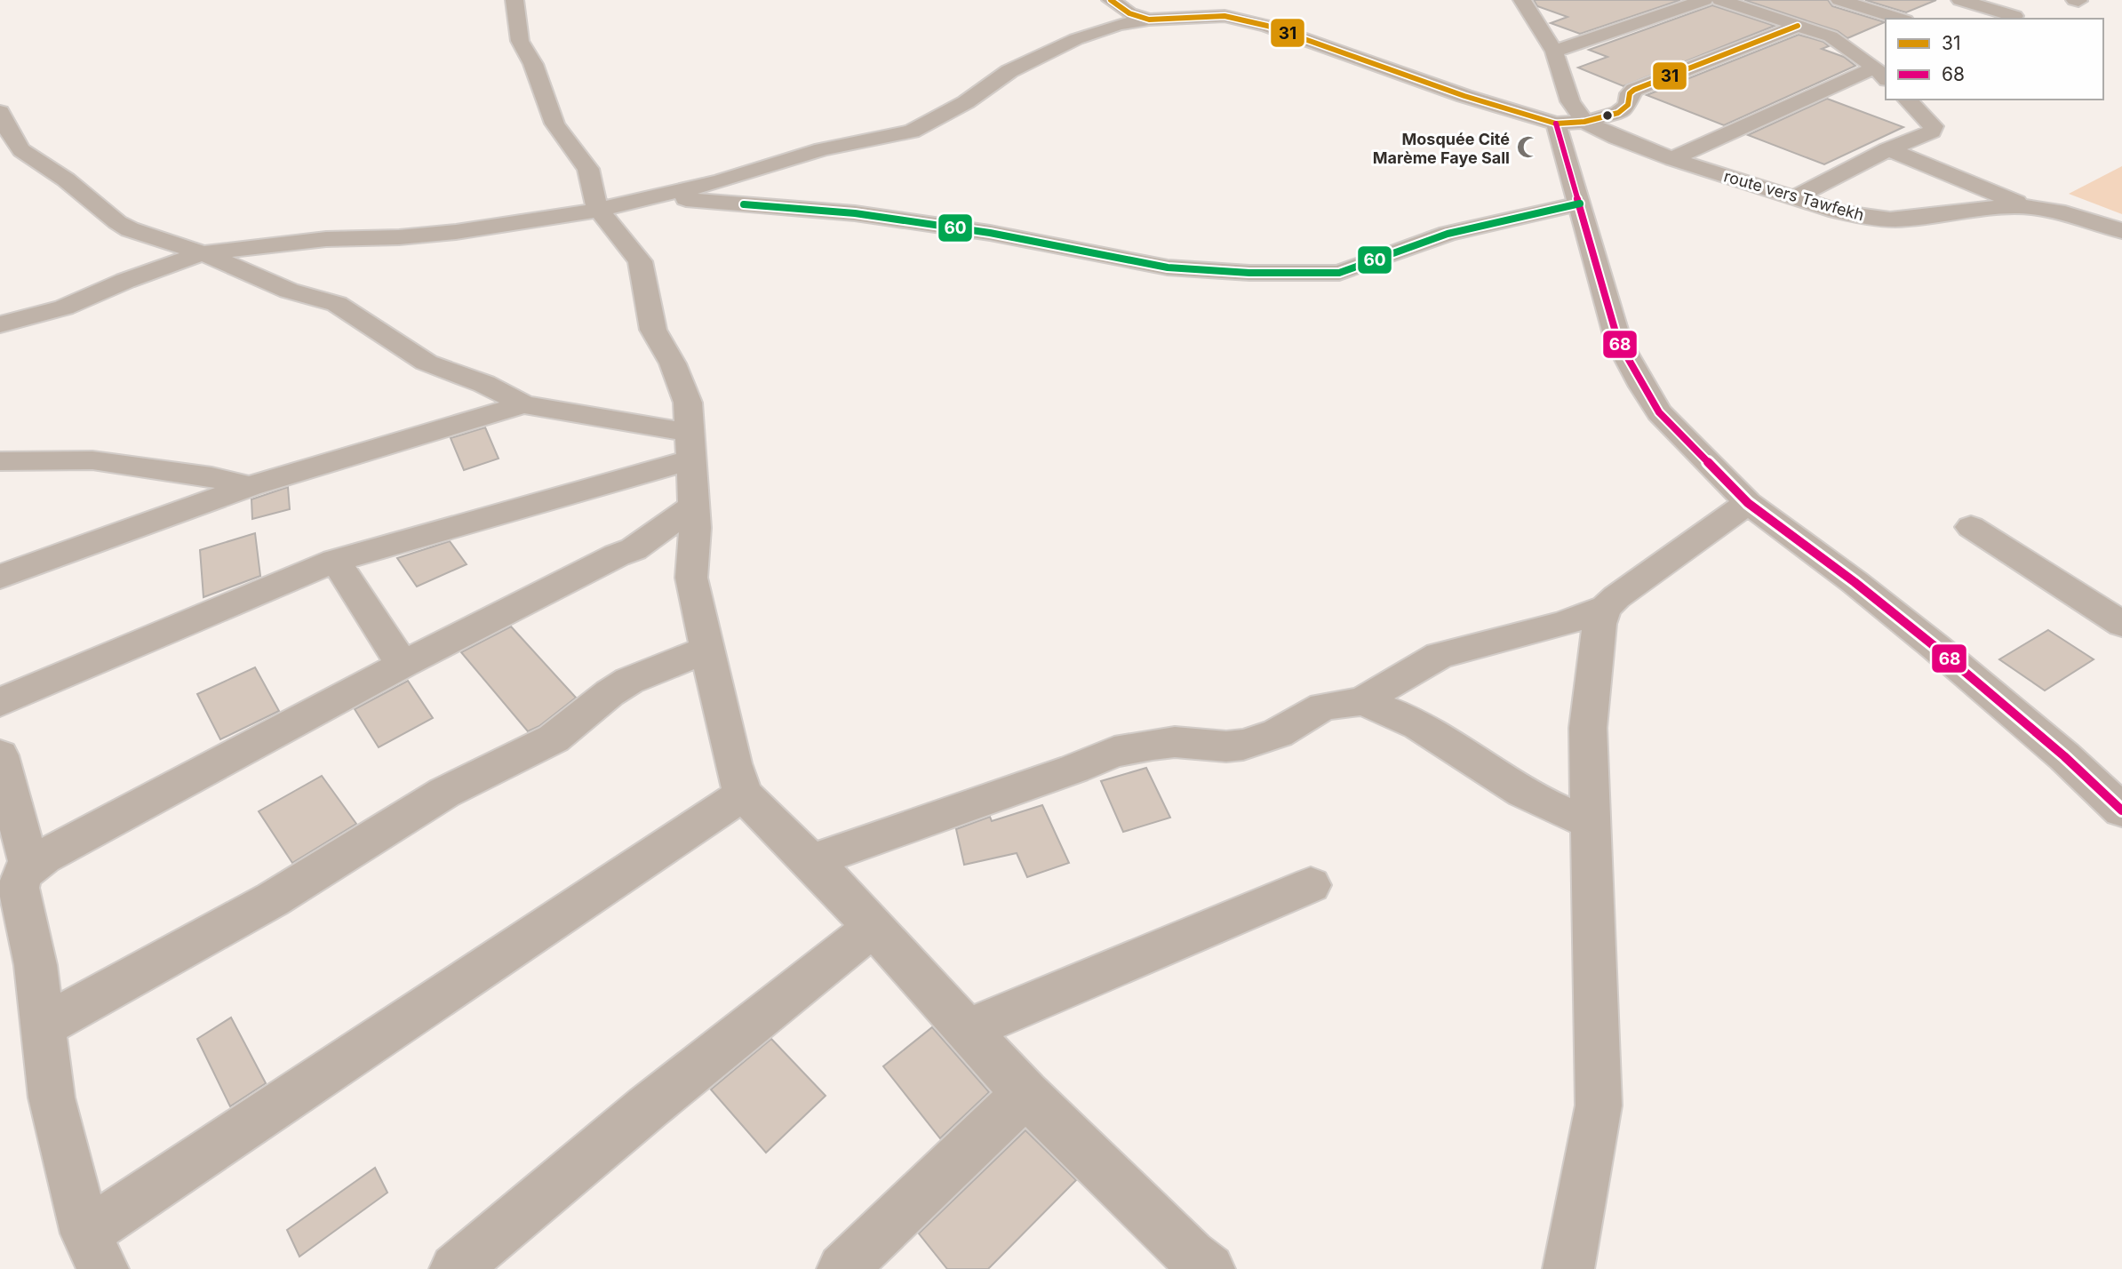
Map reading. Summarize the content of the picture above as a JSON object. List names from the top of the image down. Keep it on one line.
{"streets":{"street":["route vers Tawfekh"]},"places":{"mosque":["Mosquée Cité Marème Faye Sall"]},"lines":["transit line 31","transit line 68","transit line 60"],"legend":["31","68"]}
